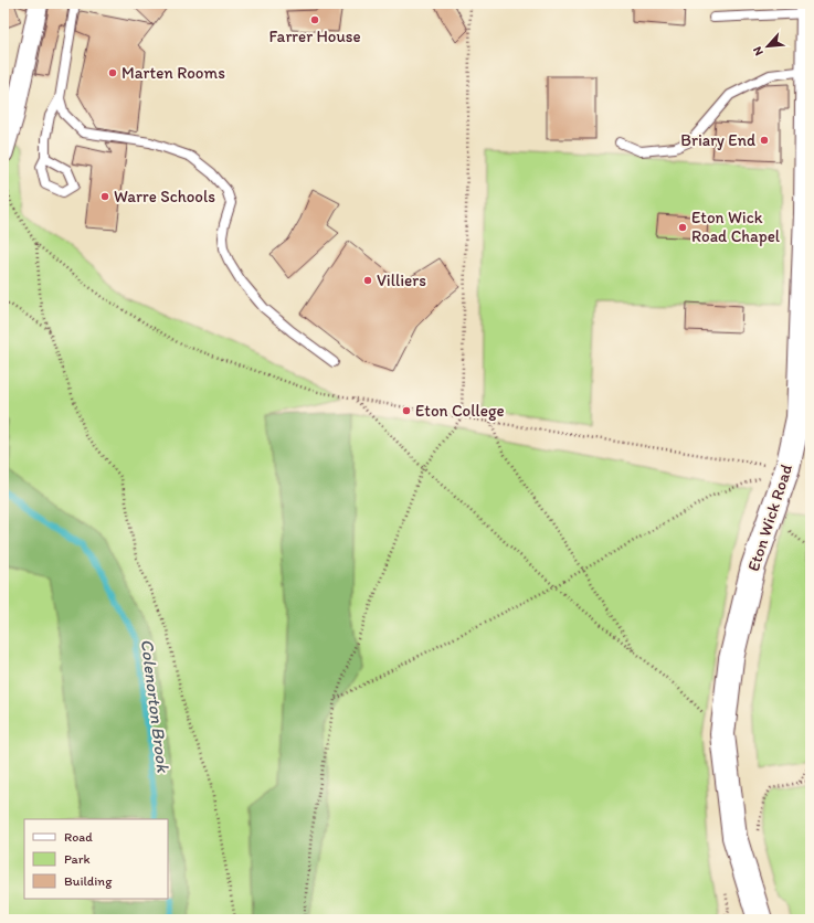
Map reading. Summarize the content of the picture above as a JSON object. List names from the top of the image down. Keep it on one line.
{"streets":{"main road":["Eton Wick Road"]},"water":["Colenorton Brook"],"places":["Farrer House","Marten Rooms","Briary End","Warre Schools","Eton Wick Road Chapel","Villiers","Eton College"],"legend":["Road","Park","Building"],"north":"bottom left"}
